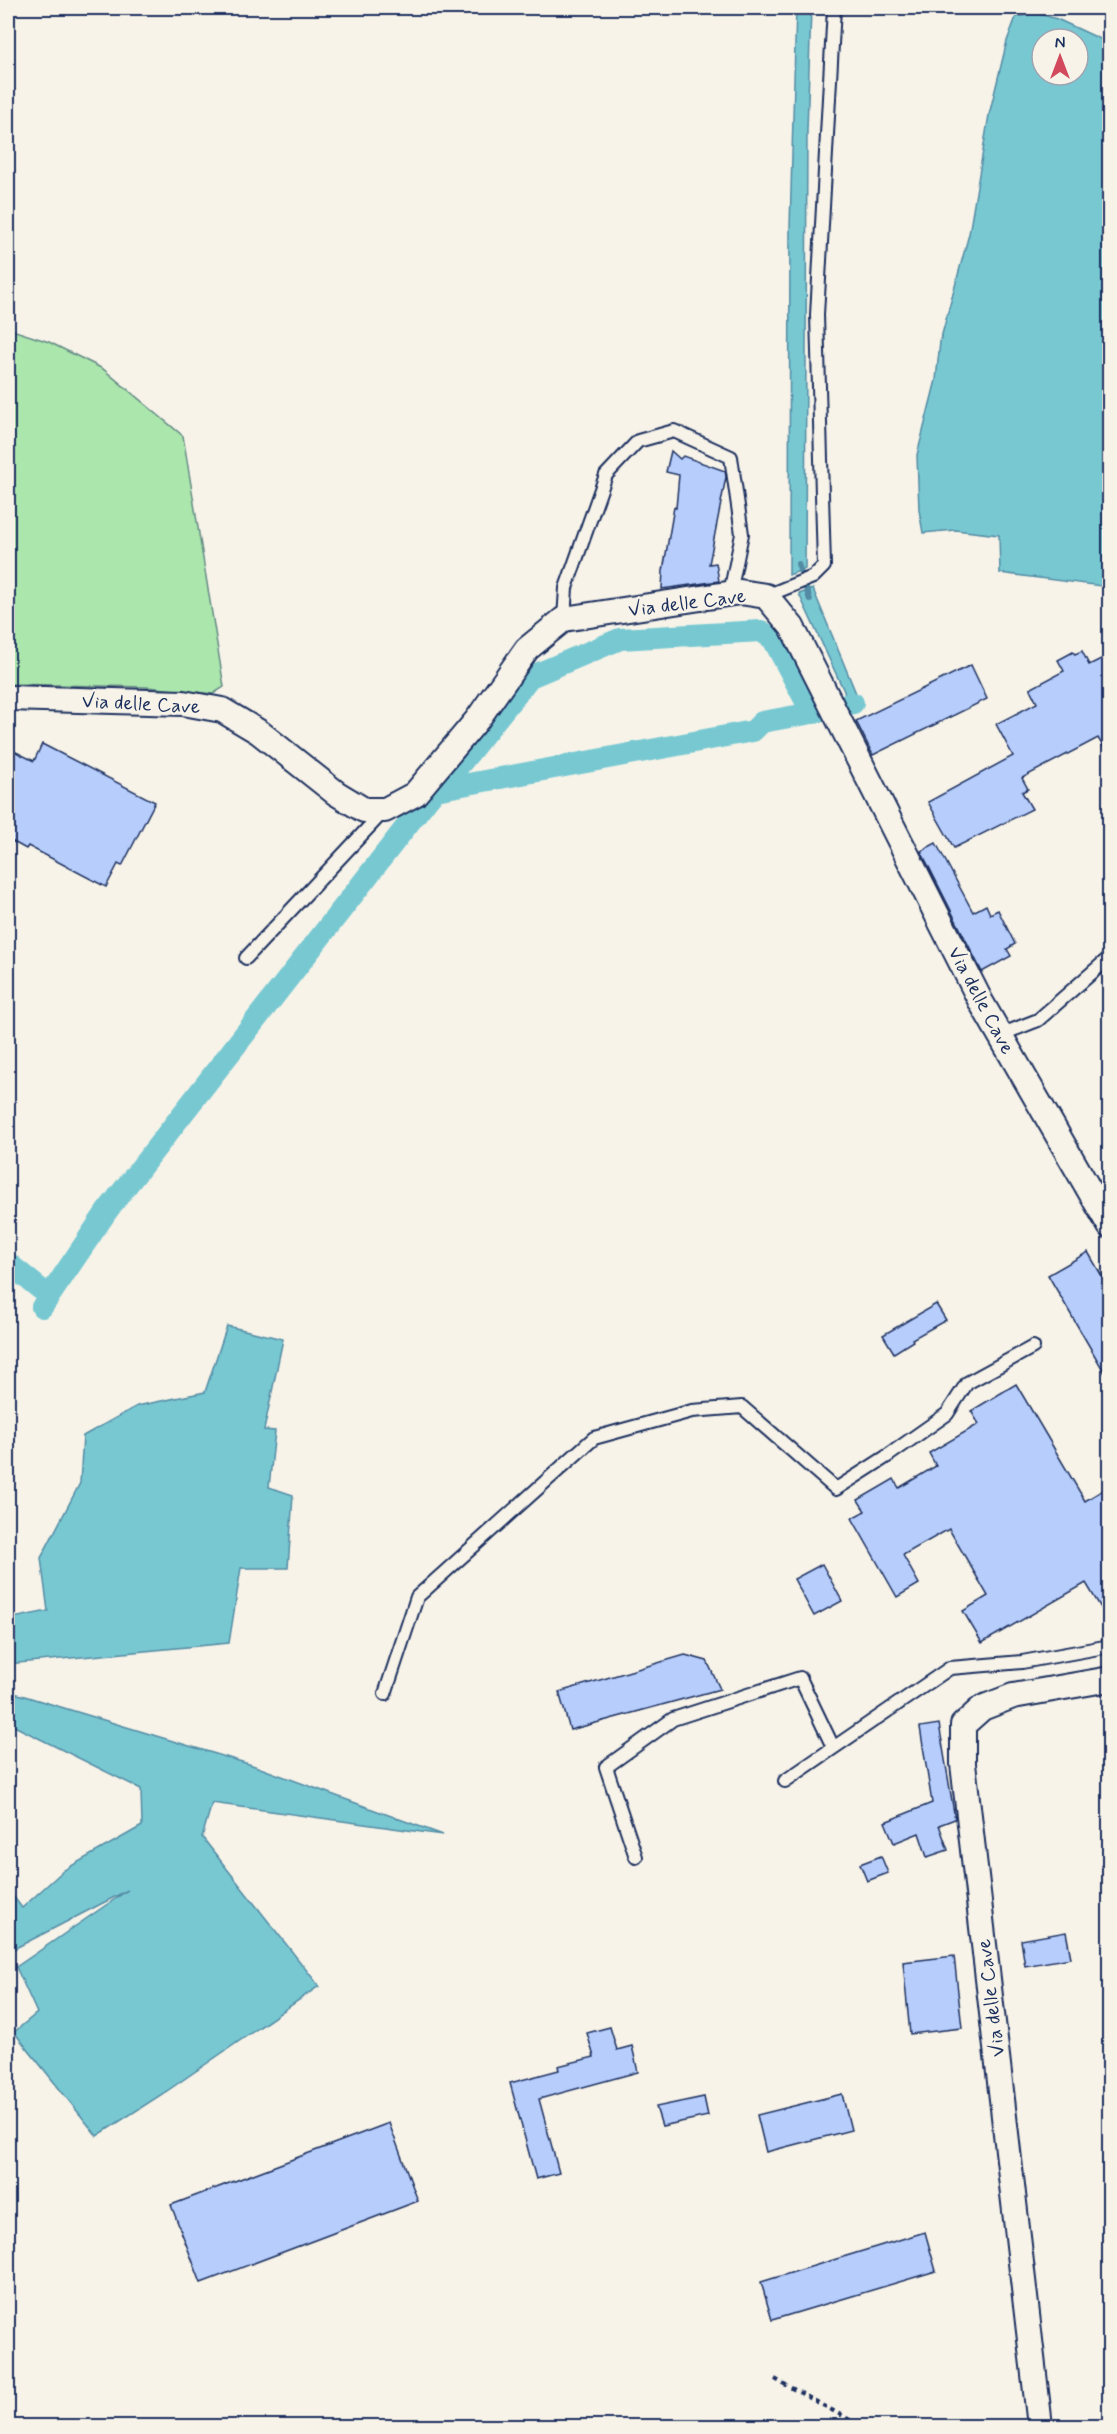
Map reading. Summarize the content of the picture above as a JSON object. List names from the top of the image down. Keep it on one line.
{"streets":{"street":["Via delle Cave"]},"north":"top"}
